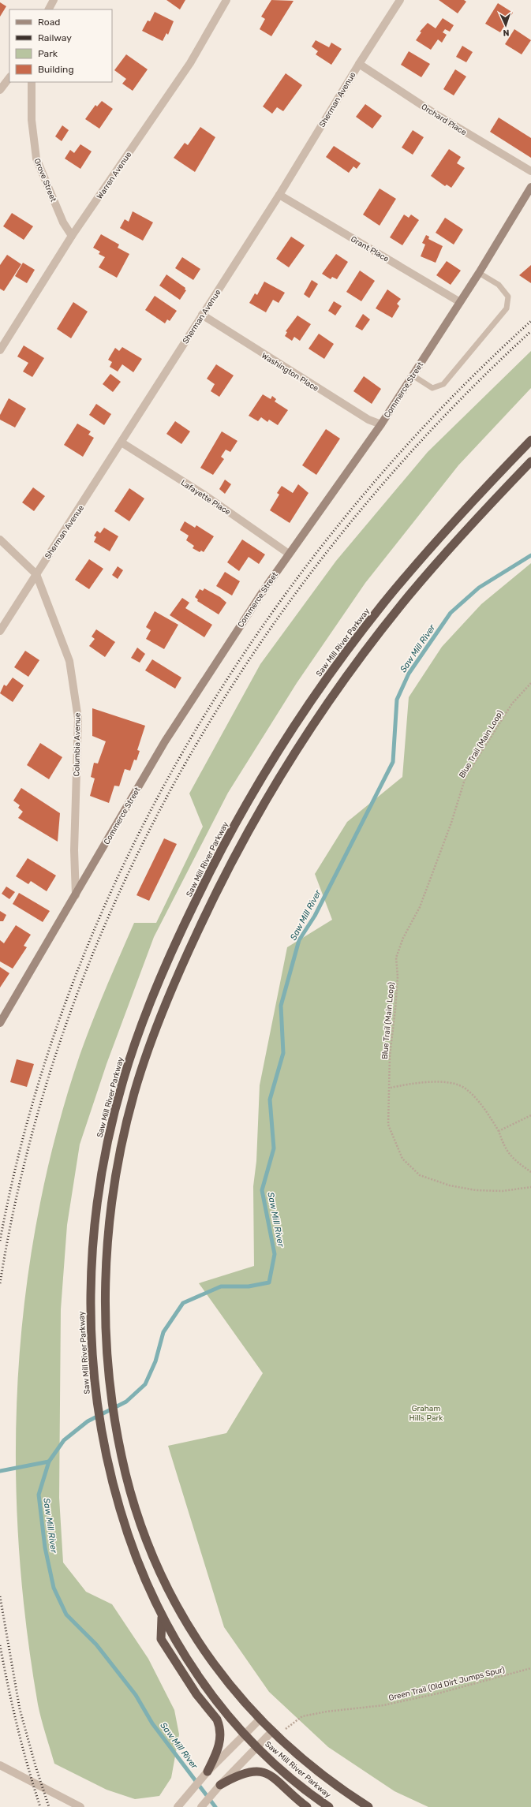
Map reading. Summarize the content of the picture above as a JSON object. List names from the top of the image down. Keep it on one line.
{"streets":{"highway":["Saw Mill River Parkway"],"main road":["Commerce Street"],"street":["Sherman Avenue","Orchard Place","Warren Avenue","Grove Street","Grant Place","Washington Place","Lafayette Place","Columbia Avenue"],"path":["Blue Trail (Main Loop)","Green Trail (Old Dirt Jumps Spur)"]},"crossings":[["Sherman Avenue","Orchard Place"],["Sherman Avenue","Grant Place"],["Sherman Avenue","Washington Place"],["Sherman Avenue","Lafayette Place"],["Sherman Avenue","Columbia Avenue"],["Warren Avenue","Grove Street"],["Grant Place","Commerce Street"],["Washington Place","Commerce Street"],["Commerce Street","Lafayette Place"],["Commerce Street","Columbia Avenue"],["Saw Mill River Parkway","Green Trail (Old Dirt Jumps Spur)"]],"water":["Saw Mill River"],"parks":["Graham Hills Park"],"legend":["Road","Railway","Park","Building"],"north":"bottom"}
